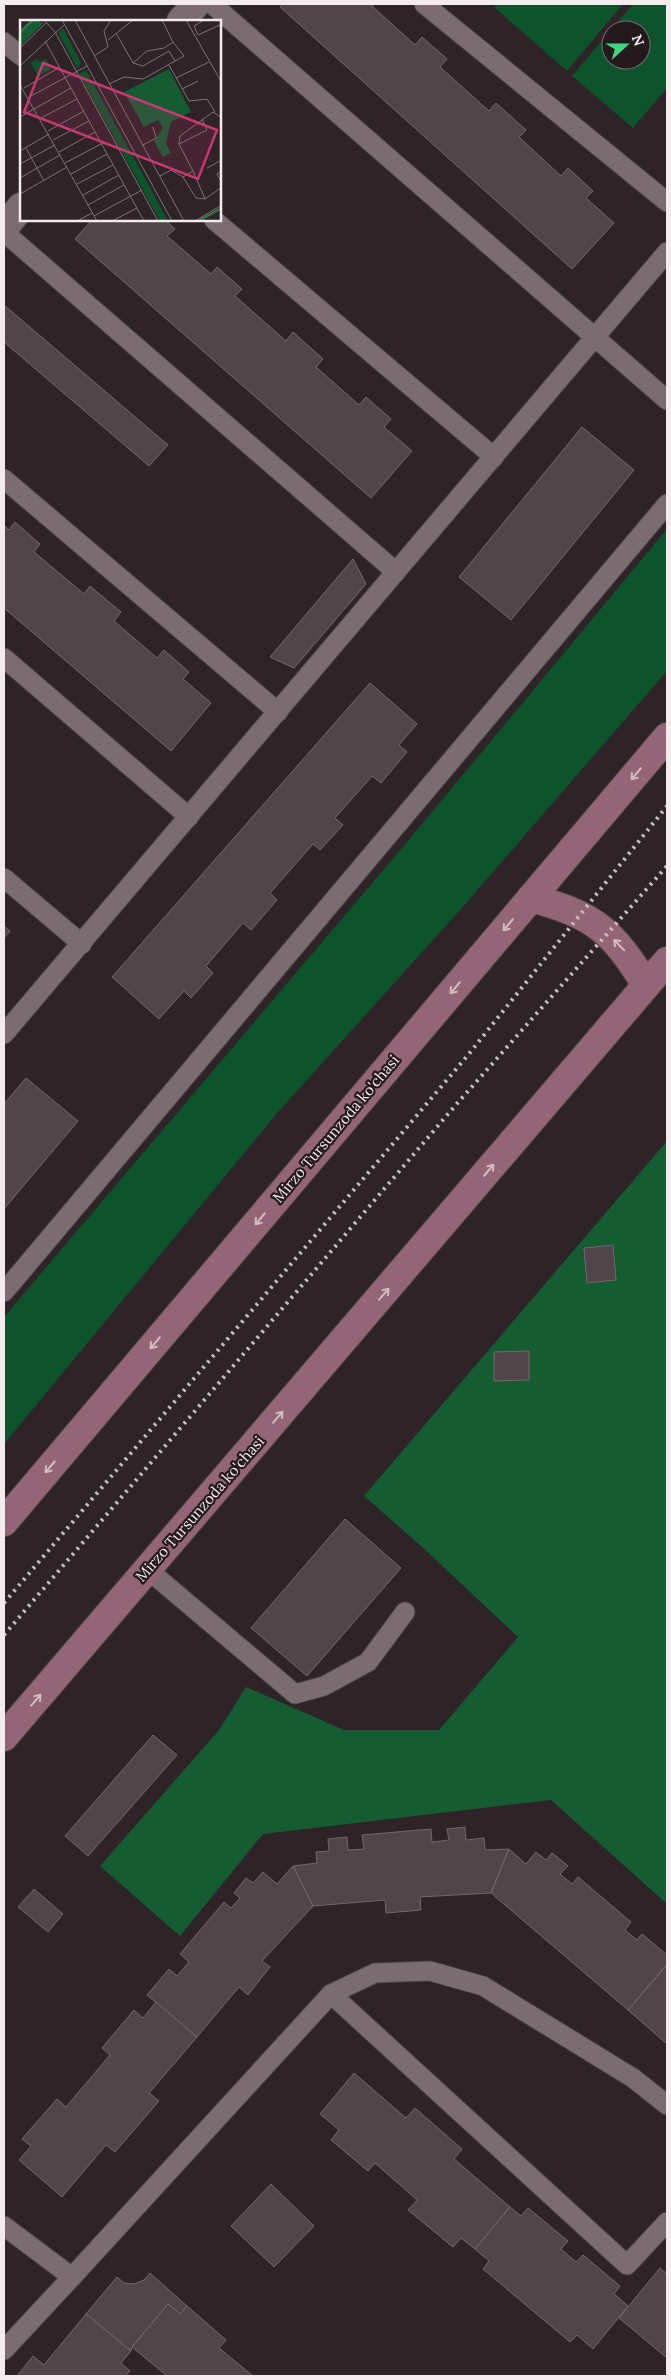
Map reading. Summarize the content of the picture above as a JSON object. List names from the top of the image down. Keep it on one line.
{"streets":{"main road":["Mirzo Tursunzoda ko'chasi"]},"north":"right"}
